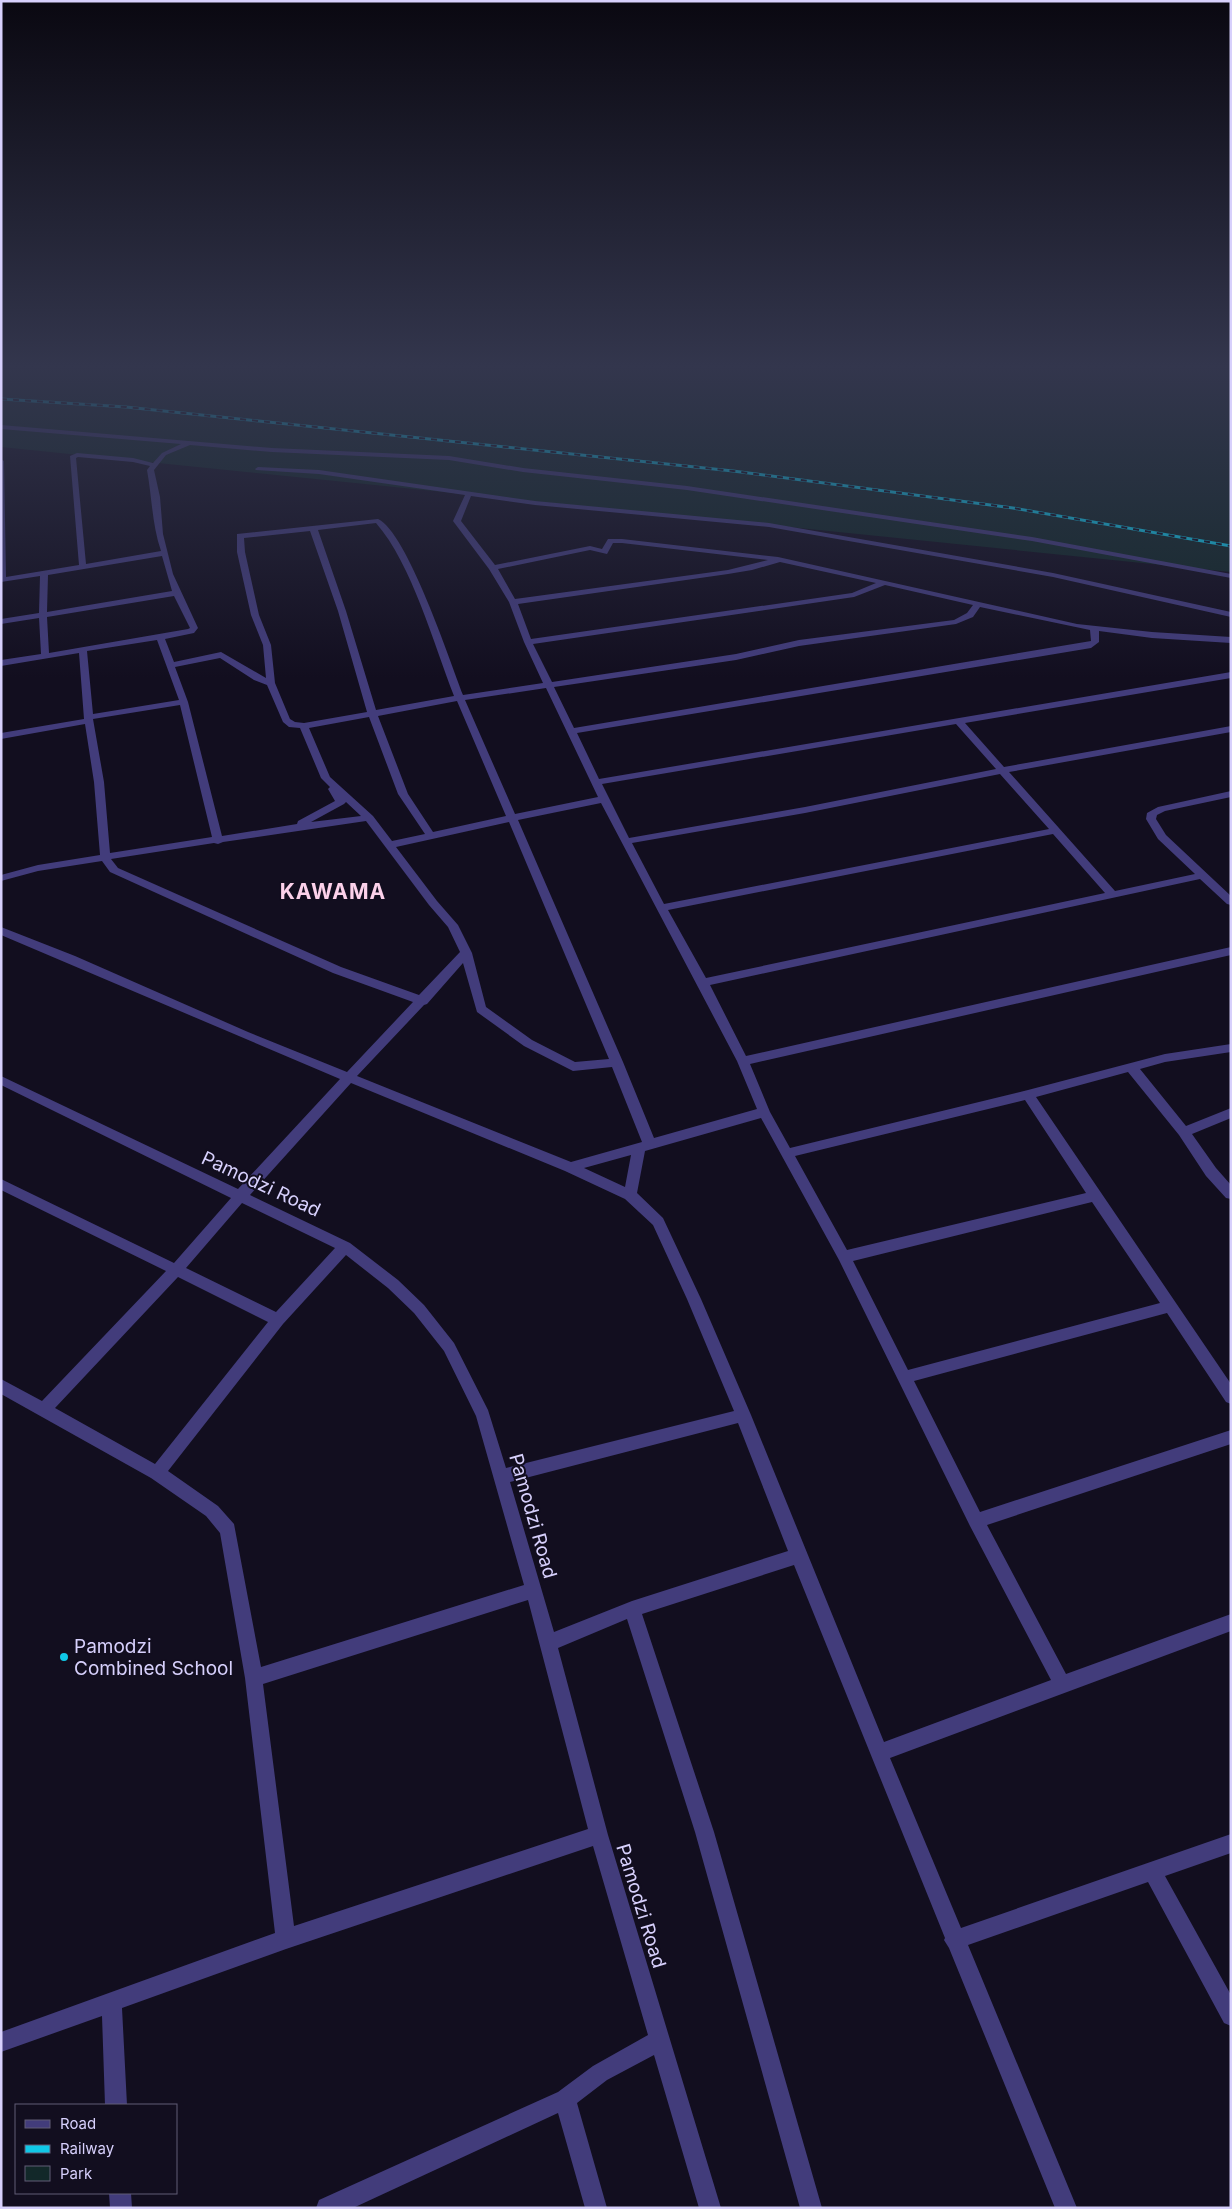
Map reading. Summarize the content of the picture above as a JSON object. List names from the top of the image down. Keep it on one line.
{"streets":{"street":["Pamodzi Road"]},"districts":["KAWAMA"],"places":["Pamodzi Combined School"],"legend":["Road","Railway","Park"]}
